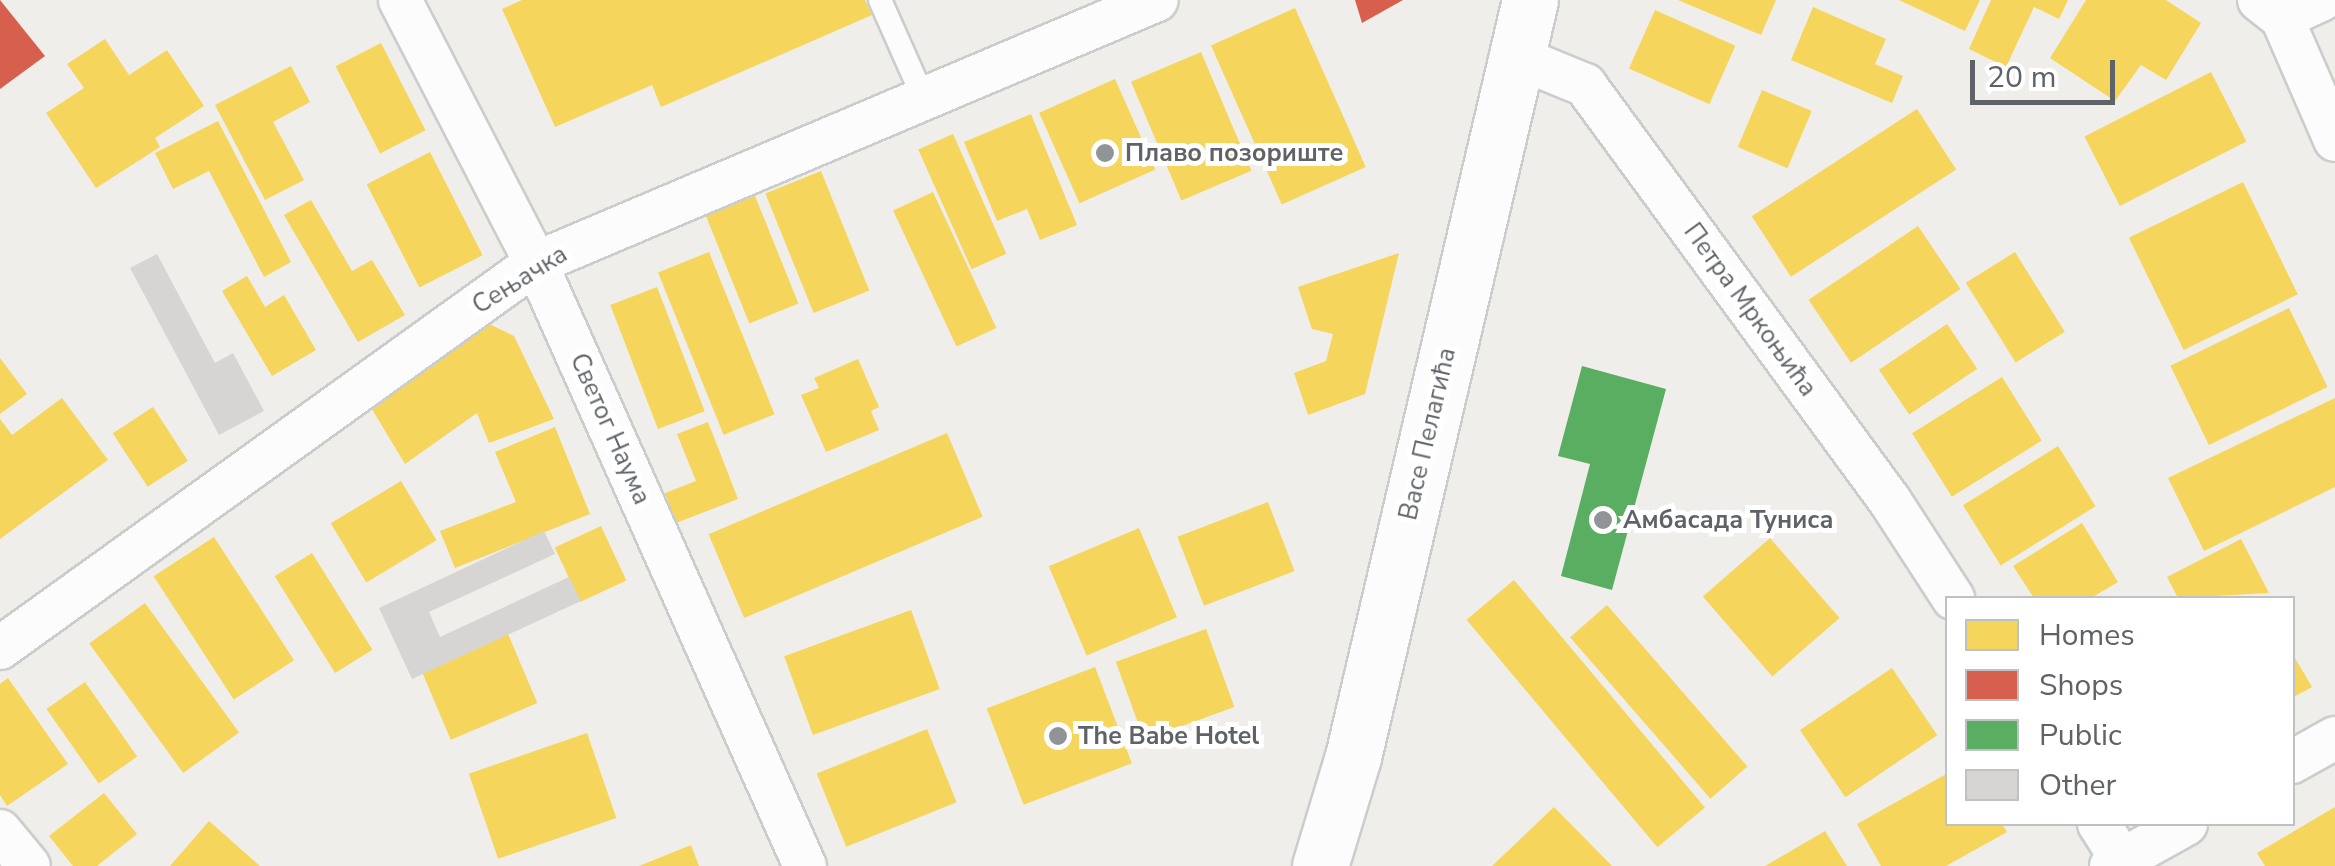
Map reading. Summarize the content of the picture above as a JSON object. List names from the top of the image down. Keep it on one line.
{"streets":{"street":["Сењачка","Петра Мркоњића","Светог Наума","Васе Пелагића"]},"crossings":[["Сењачка","Светог Наума"],["Петра Мркоњића","Васе Пелагића"]],"places":["Плаво позориште","Амбасада Туниса","The Babe Hotel"],"legend":["Homes","Shops","Public","Other"],"scale_bar":"20 m"}
